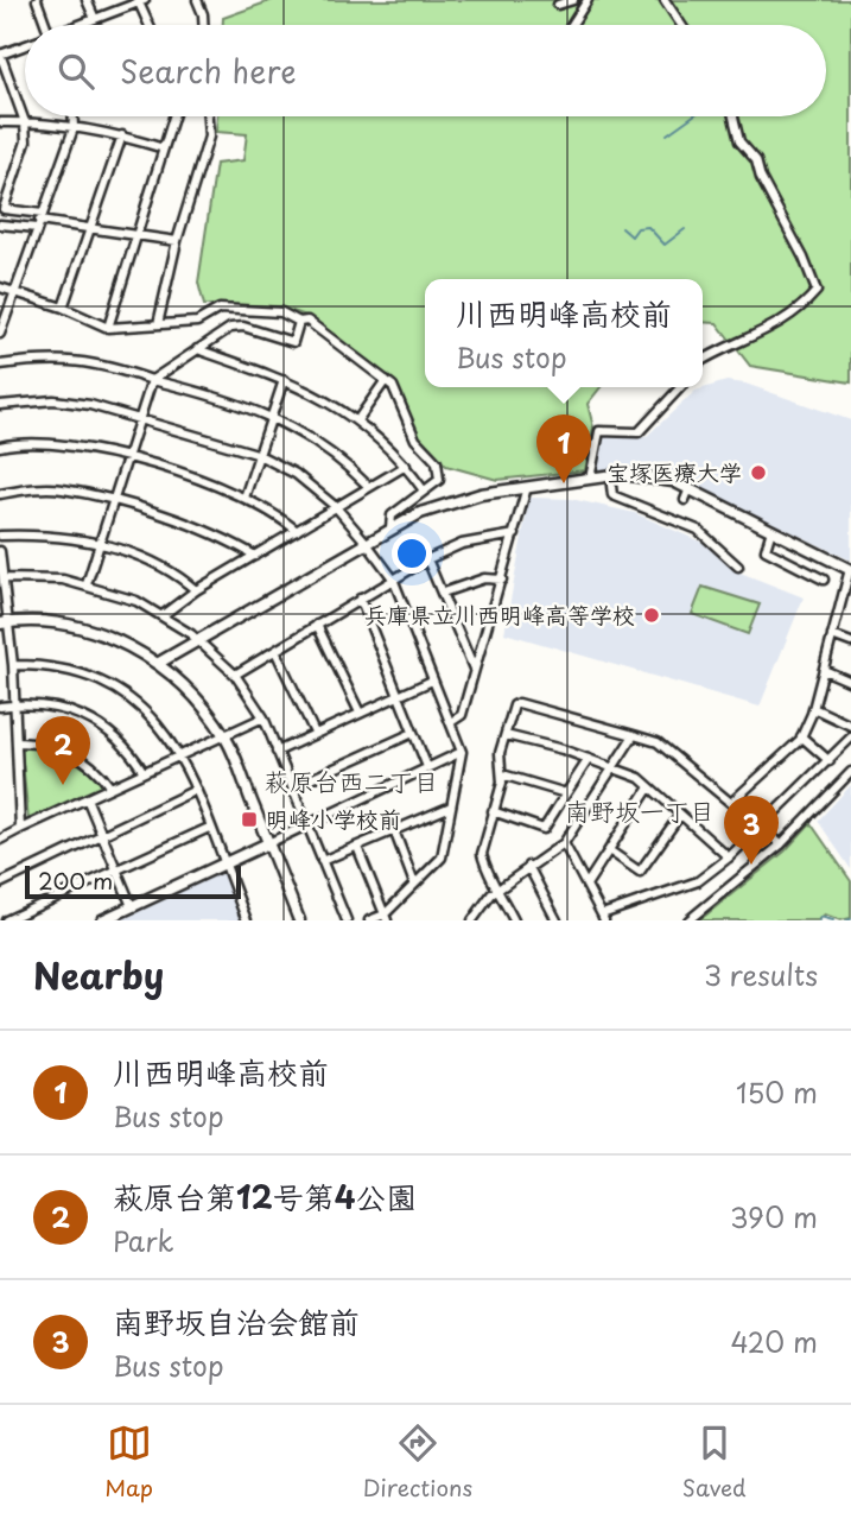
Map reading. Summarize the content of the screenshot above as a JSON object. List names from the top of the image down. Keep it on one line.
{"districts":["萩原台西二丁目","南野坂一丁目"],"places":{"other":["宝塚医療大学","兵庫県立川西明峰高等学校"],"transit":["明峰小学校前"]},"scale_bar":"200 m","page":{"search":"Search here","popup":["川西明峰高校前","Bus stop"],"pins":["1","2","3"],"scale":"200 m","heading":["Nearby","3 results"],"list":[{"mark":"1","name":"川西明峰高校前","note":"Bus stop","value":"150 m"},{"mark":"2","name":"萩原台第12号第4公園","note":"Park","value":"390 m"},{"mark":"3","name":"南野坂自治会館前","note":"Bus stop","value":"420 m"}],"nav":["Map","Directions","Saved"]}}
